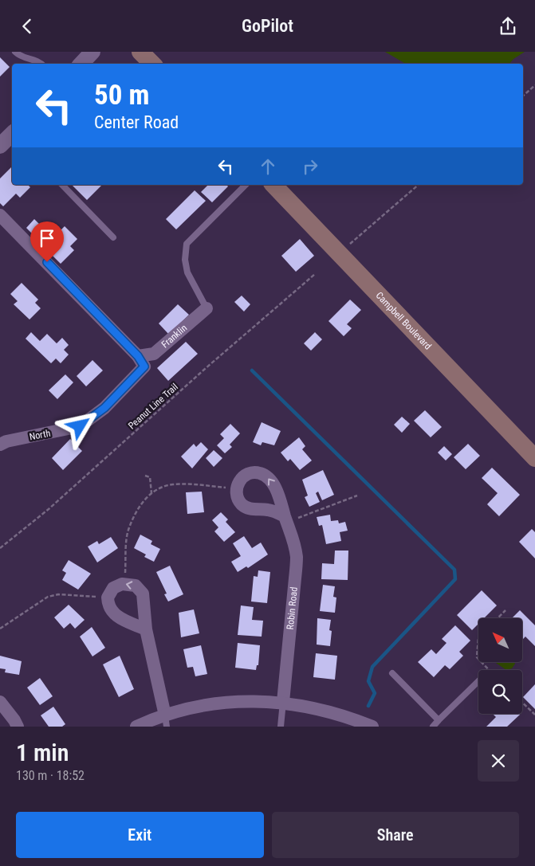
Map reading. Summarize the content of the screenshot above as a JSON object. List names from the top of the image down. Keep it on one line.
{"streets":{"main road":["Campbell Boulevard"],"street":["Franklin","North","Robin Road"],"path":["Peanut Line Trail"]},"crossings":[["Franklin","North"]],"north":"top left","page":{"header":"GoPilot","turn":["50 m","Center Road"],"heading":["1 min","130 m · 18:52"],"buttons":["Exit","Share"]}}
